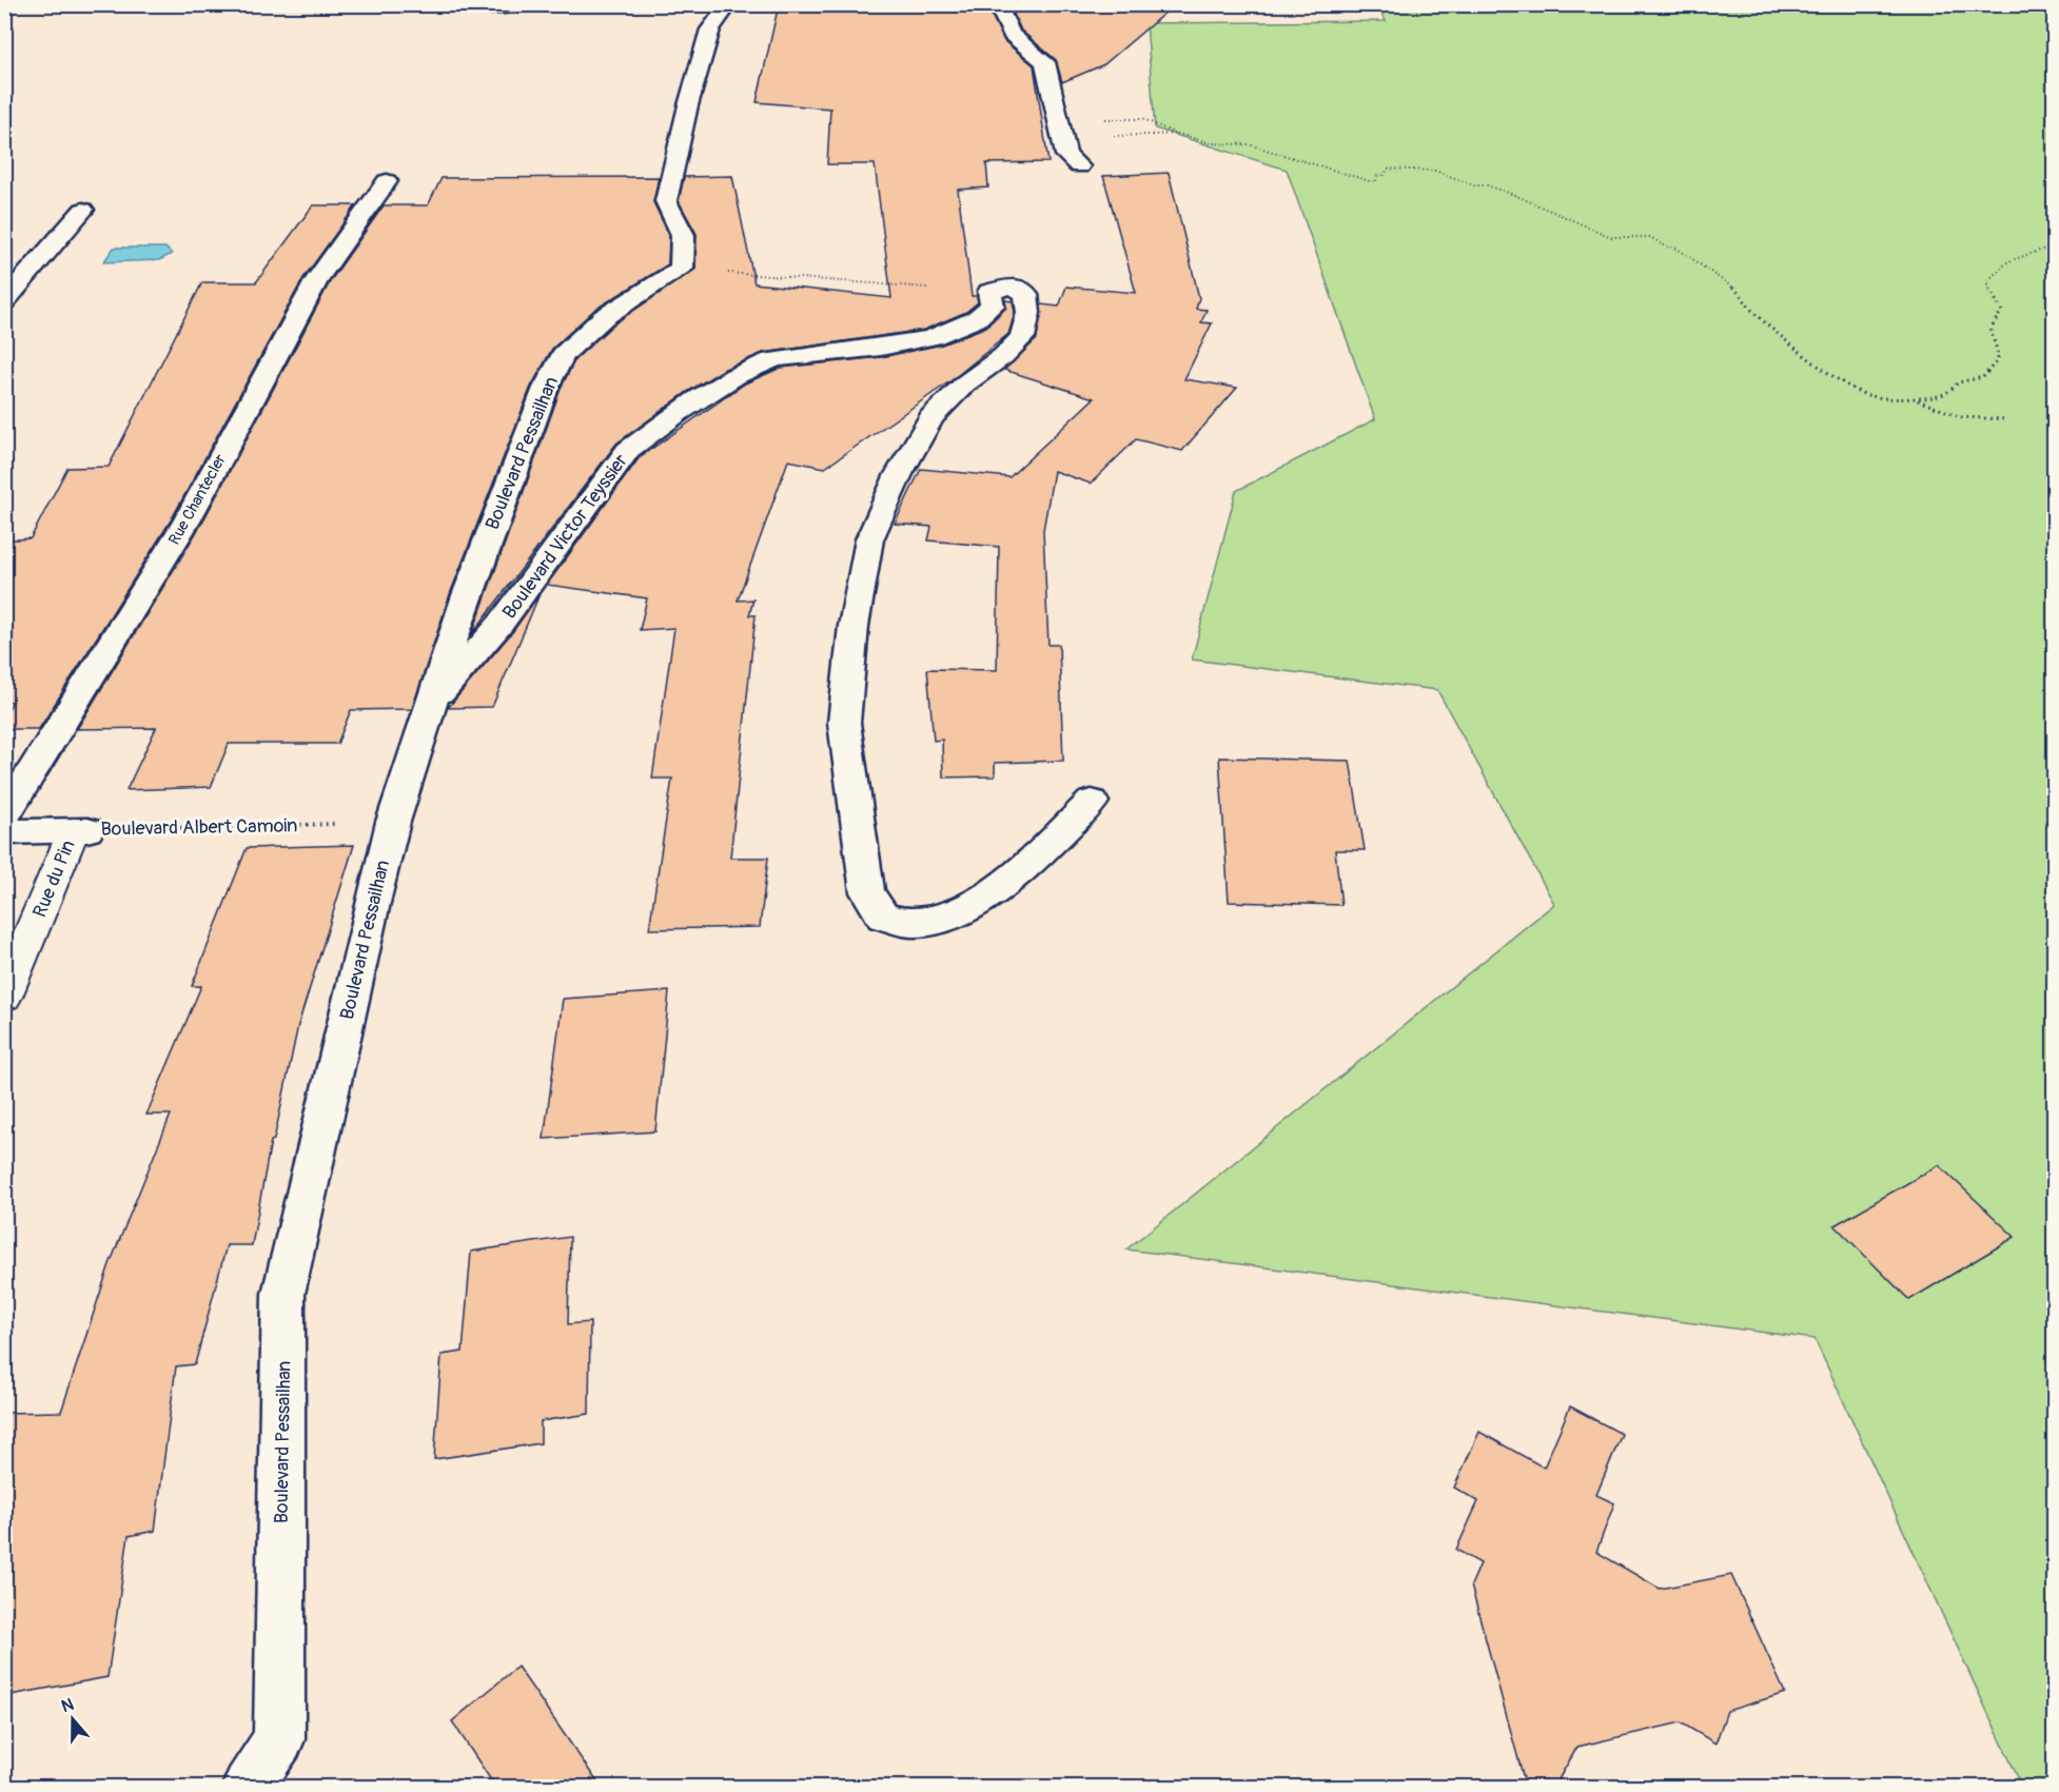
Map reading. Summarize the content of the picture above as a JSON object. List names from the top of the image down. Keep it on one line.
{"streets":{"street":["Boulevard Pessailhan","Rue Chantecler","Boulevard Victor Teyssier","Boulevard Albert Camoin"],"lane":["Rue du Pin"]},"crossings":[["Boulevard Pessailhan","Boulevard Victor Teyssier"],["Boulevard Pessailhan","Boulevard Albert Camoin"],["Boulevard Albert Camoin","Rue du Pin"]],"north":"top"}
